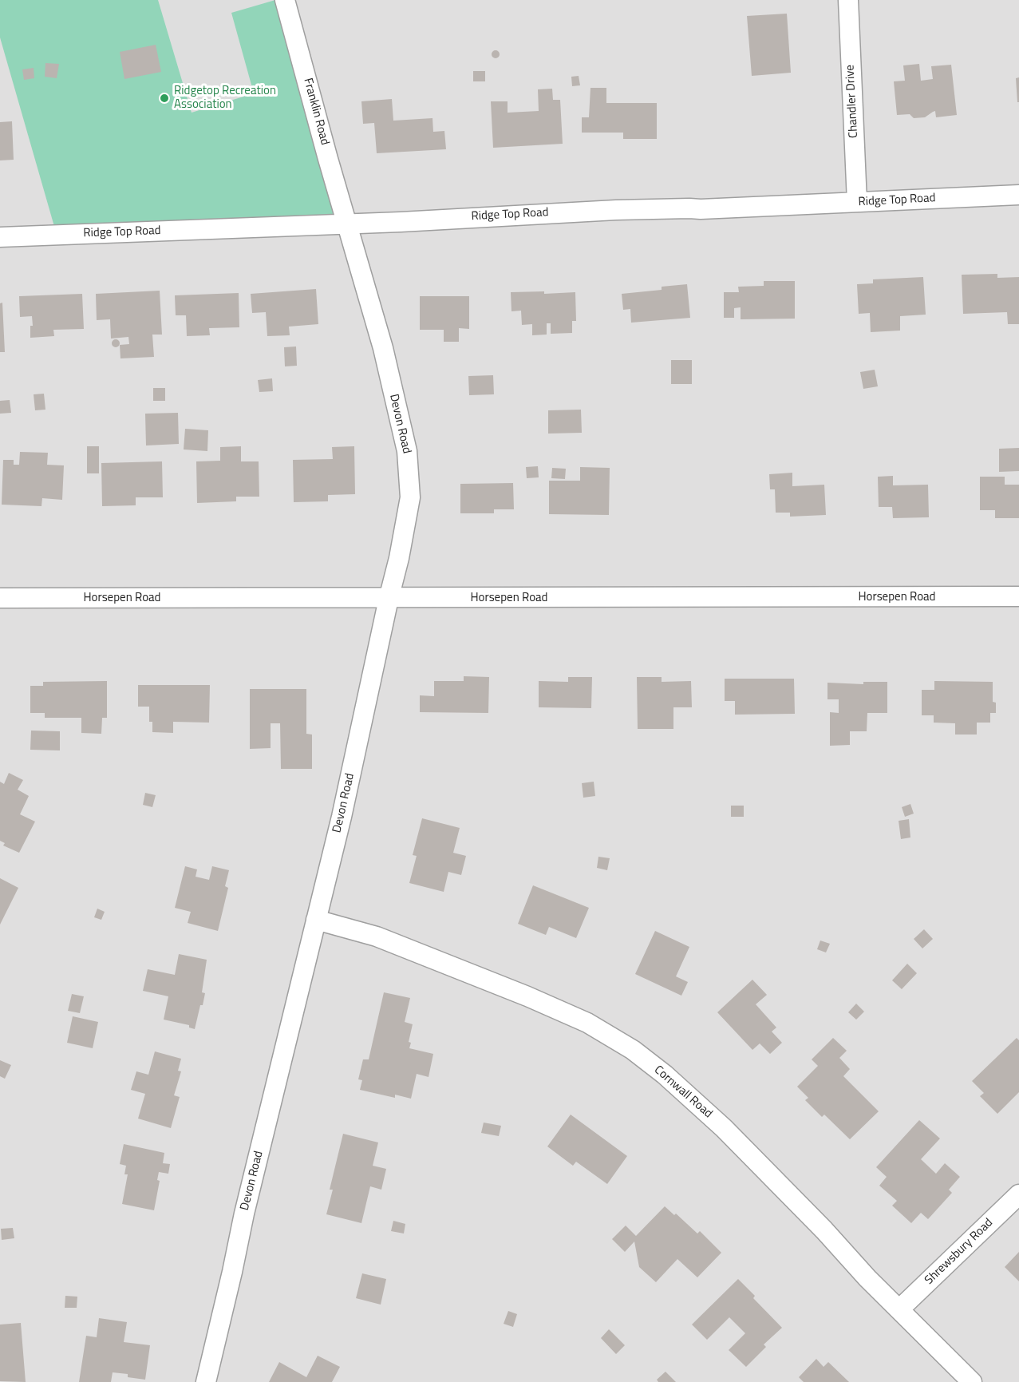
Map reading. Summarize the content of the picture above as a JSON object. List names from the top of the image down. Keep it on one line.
{"streets":{"street":["Chandler Drive","Franklin Road","Ridge Top Road","Devon Road","Horsepen Road","Cornwall Road","Shrewsbury Road"]},"crossings":[["Chandler Drive","Ridge Top Road"],["Franklin Road","Ridge Top Road"],["Franklin Road","Devon Road"],["Ridge Top Road","Devon Road"],["Devon Road","Horsepen Road"],["Devon Road","Cornwall Road"],["Cornwall Road","Shrewsbury Road"]],"places":["Ridgetop Recreation Association"]}
